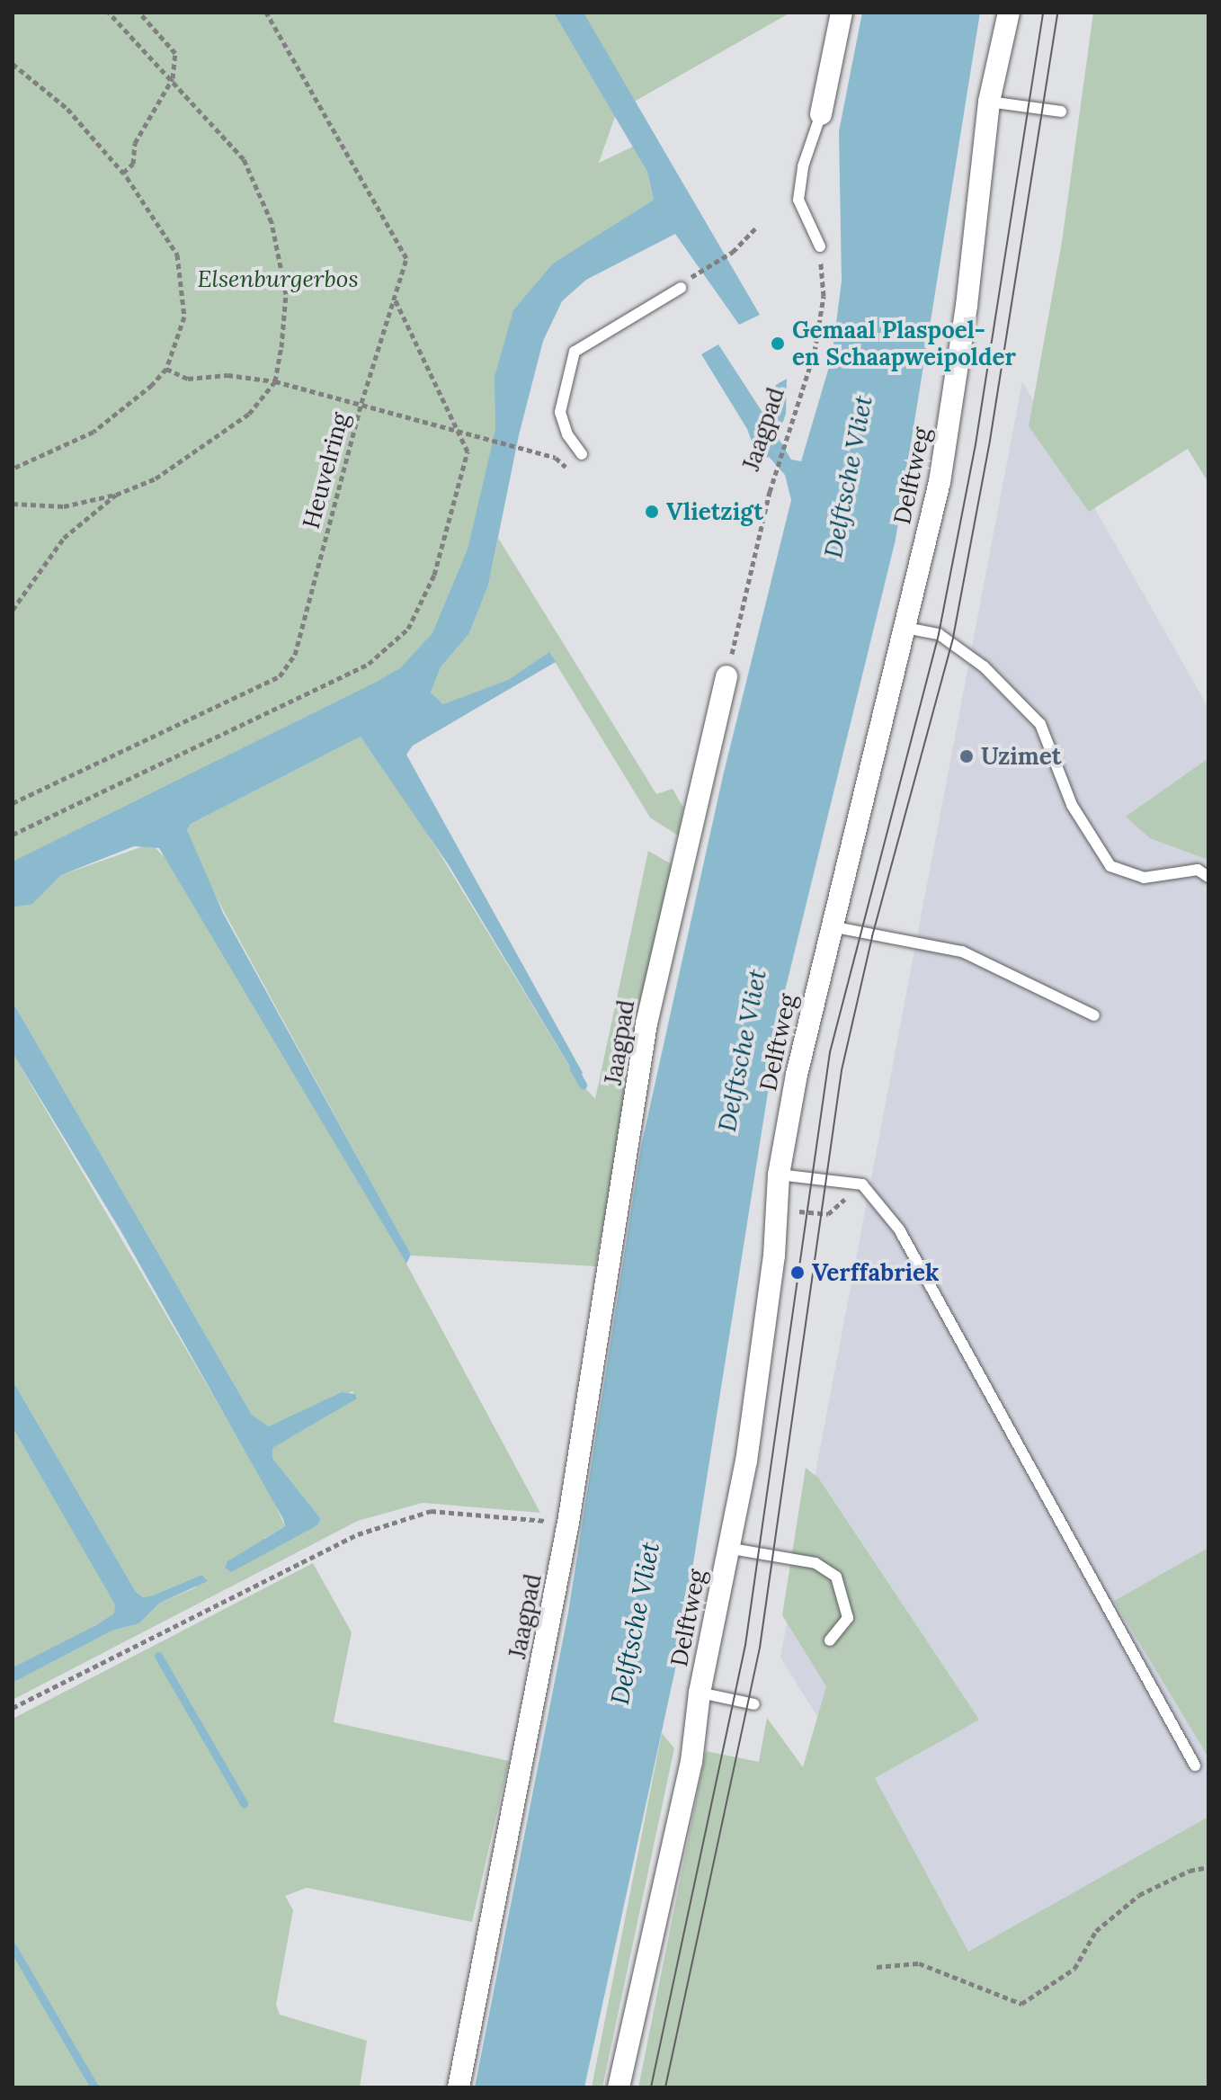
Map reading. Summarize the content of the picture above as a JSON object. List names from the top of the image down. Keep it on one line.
{"streets":{"street":["Jaagpad","Delftweg"],"path":["Heuvelring"]},"water":["Delftsche Vliet"],"parks":["Elsenburgerbos"],"places":["Gemaal Plaspoel- en Schaapweipolder","Vlietzigt","Uzimet","Verffabriek"]}
